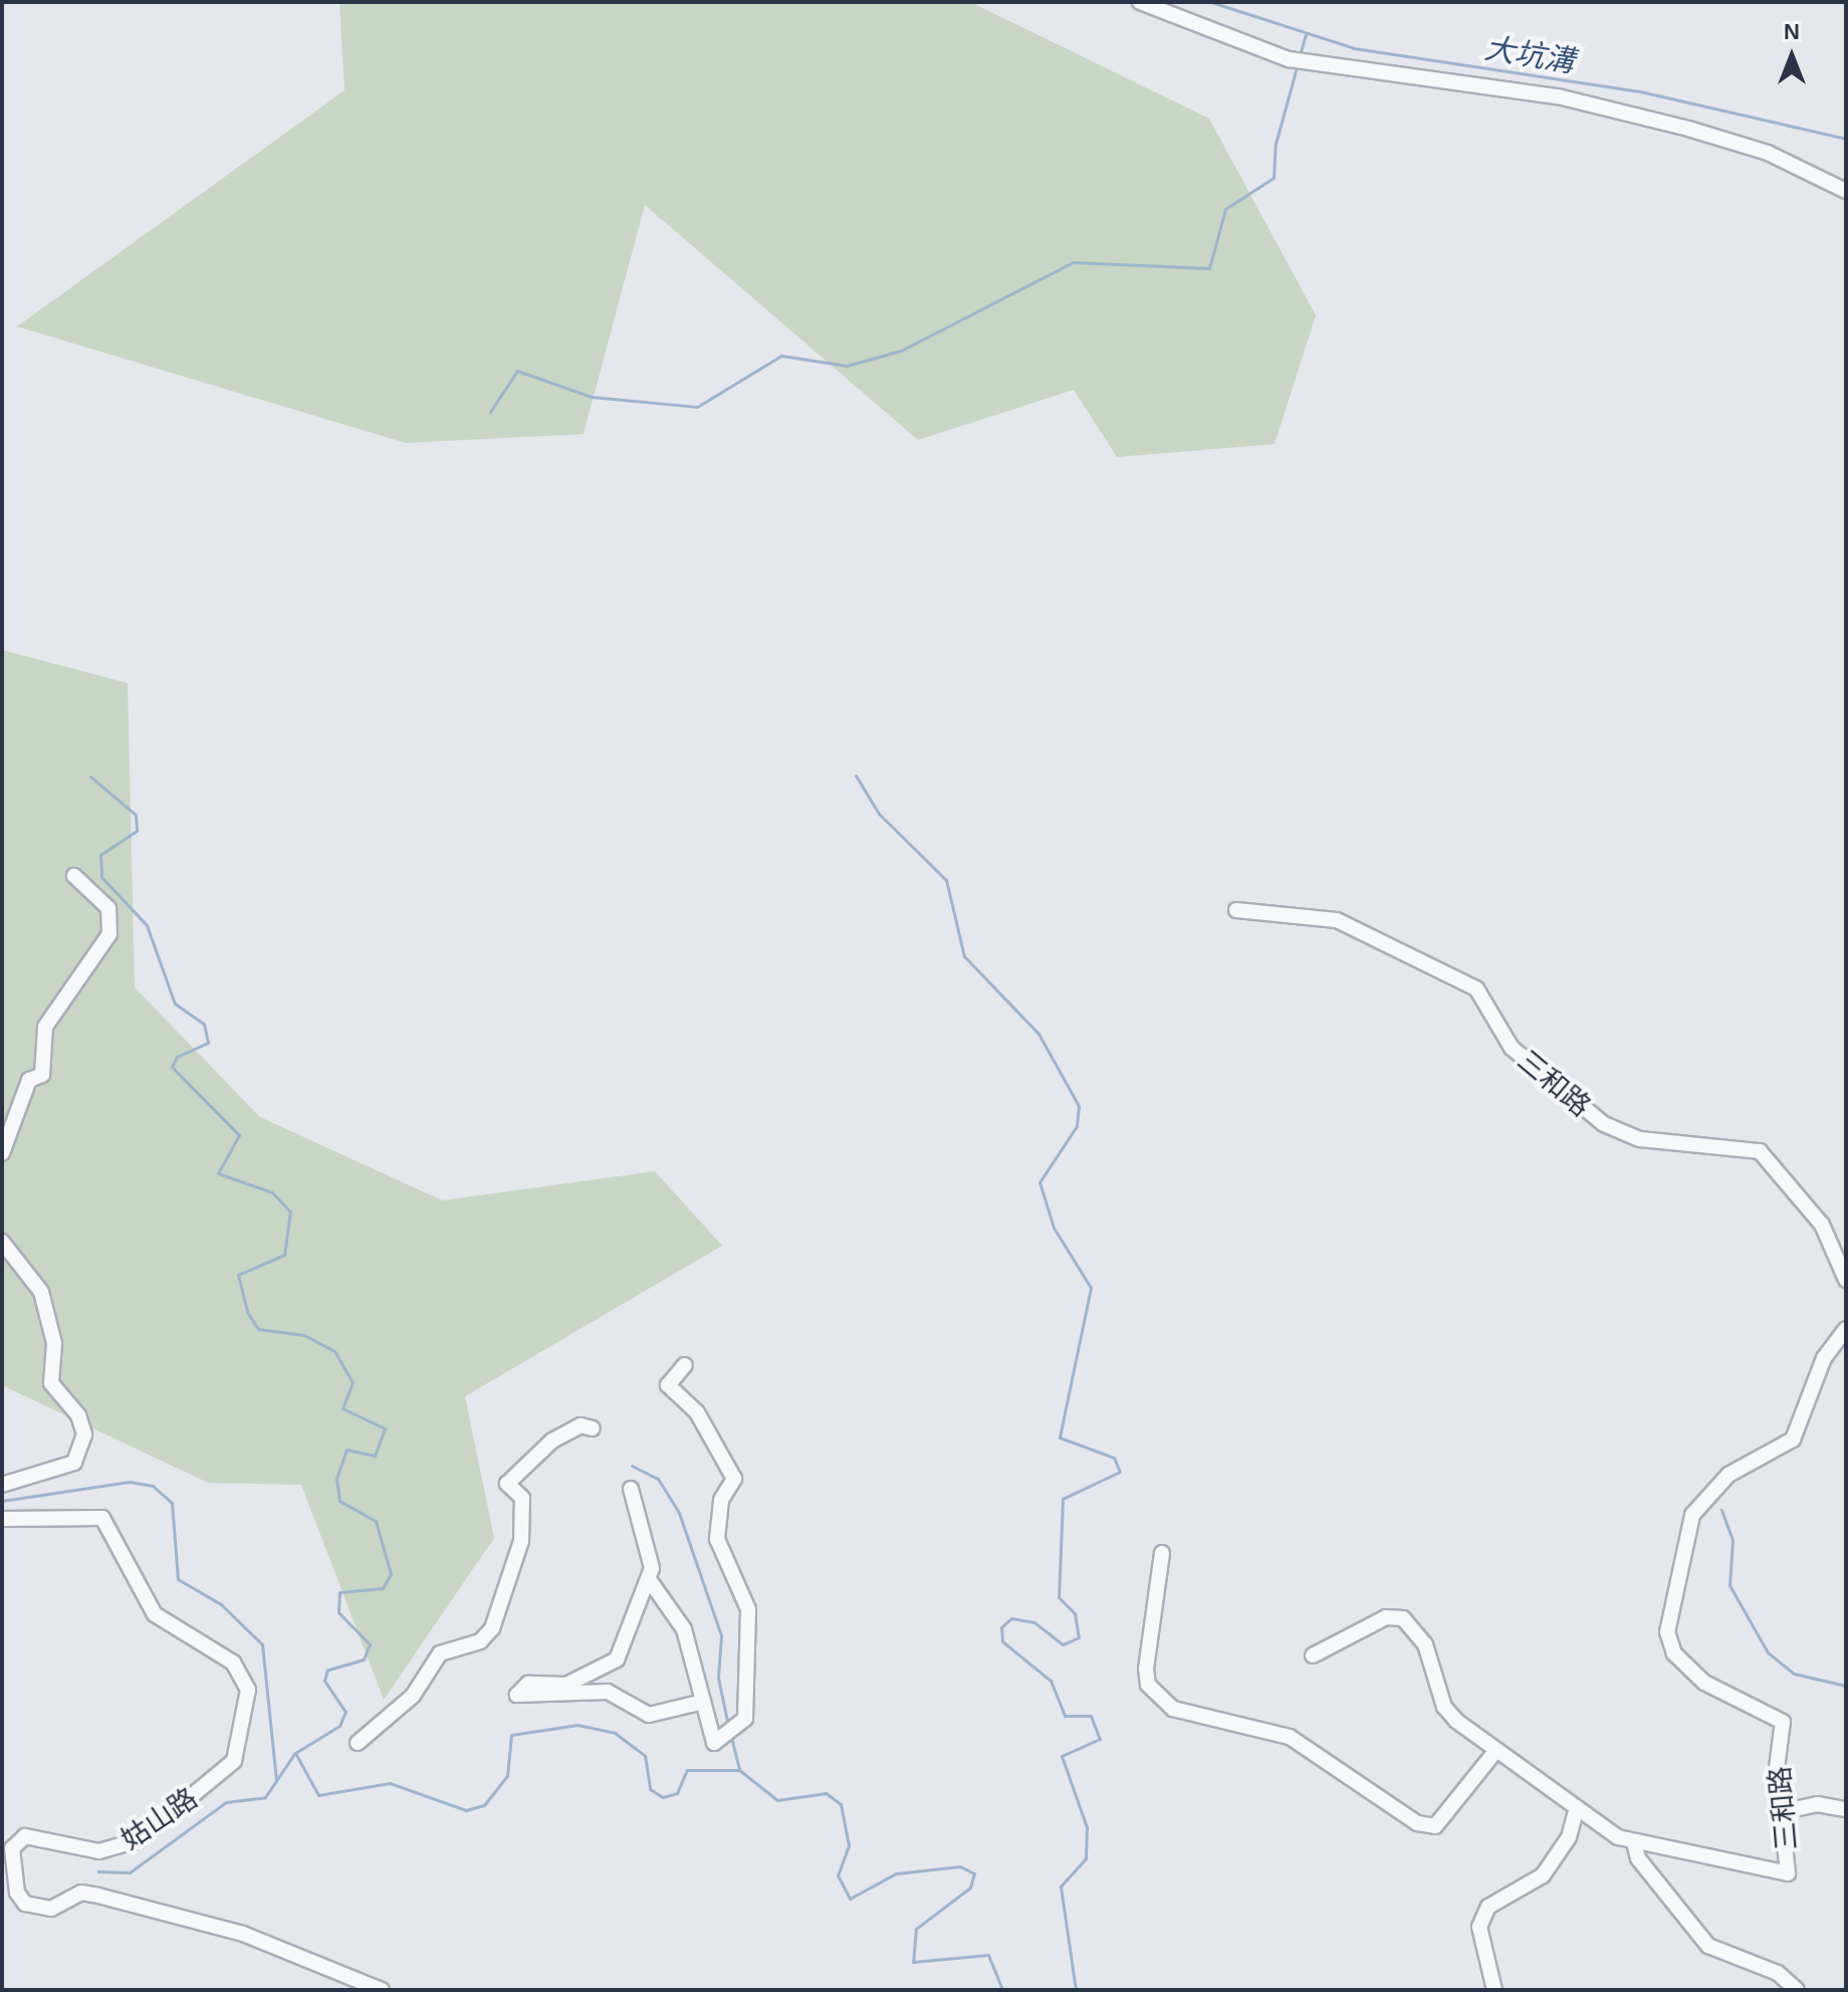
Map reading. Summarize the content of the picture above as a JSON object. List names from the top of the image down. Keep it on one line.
{"streets":{"street":["三和路","姑山路"]},"water":["大坑溝"],"north":"top"}
